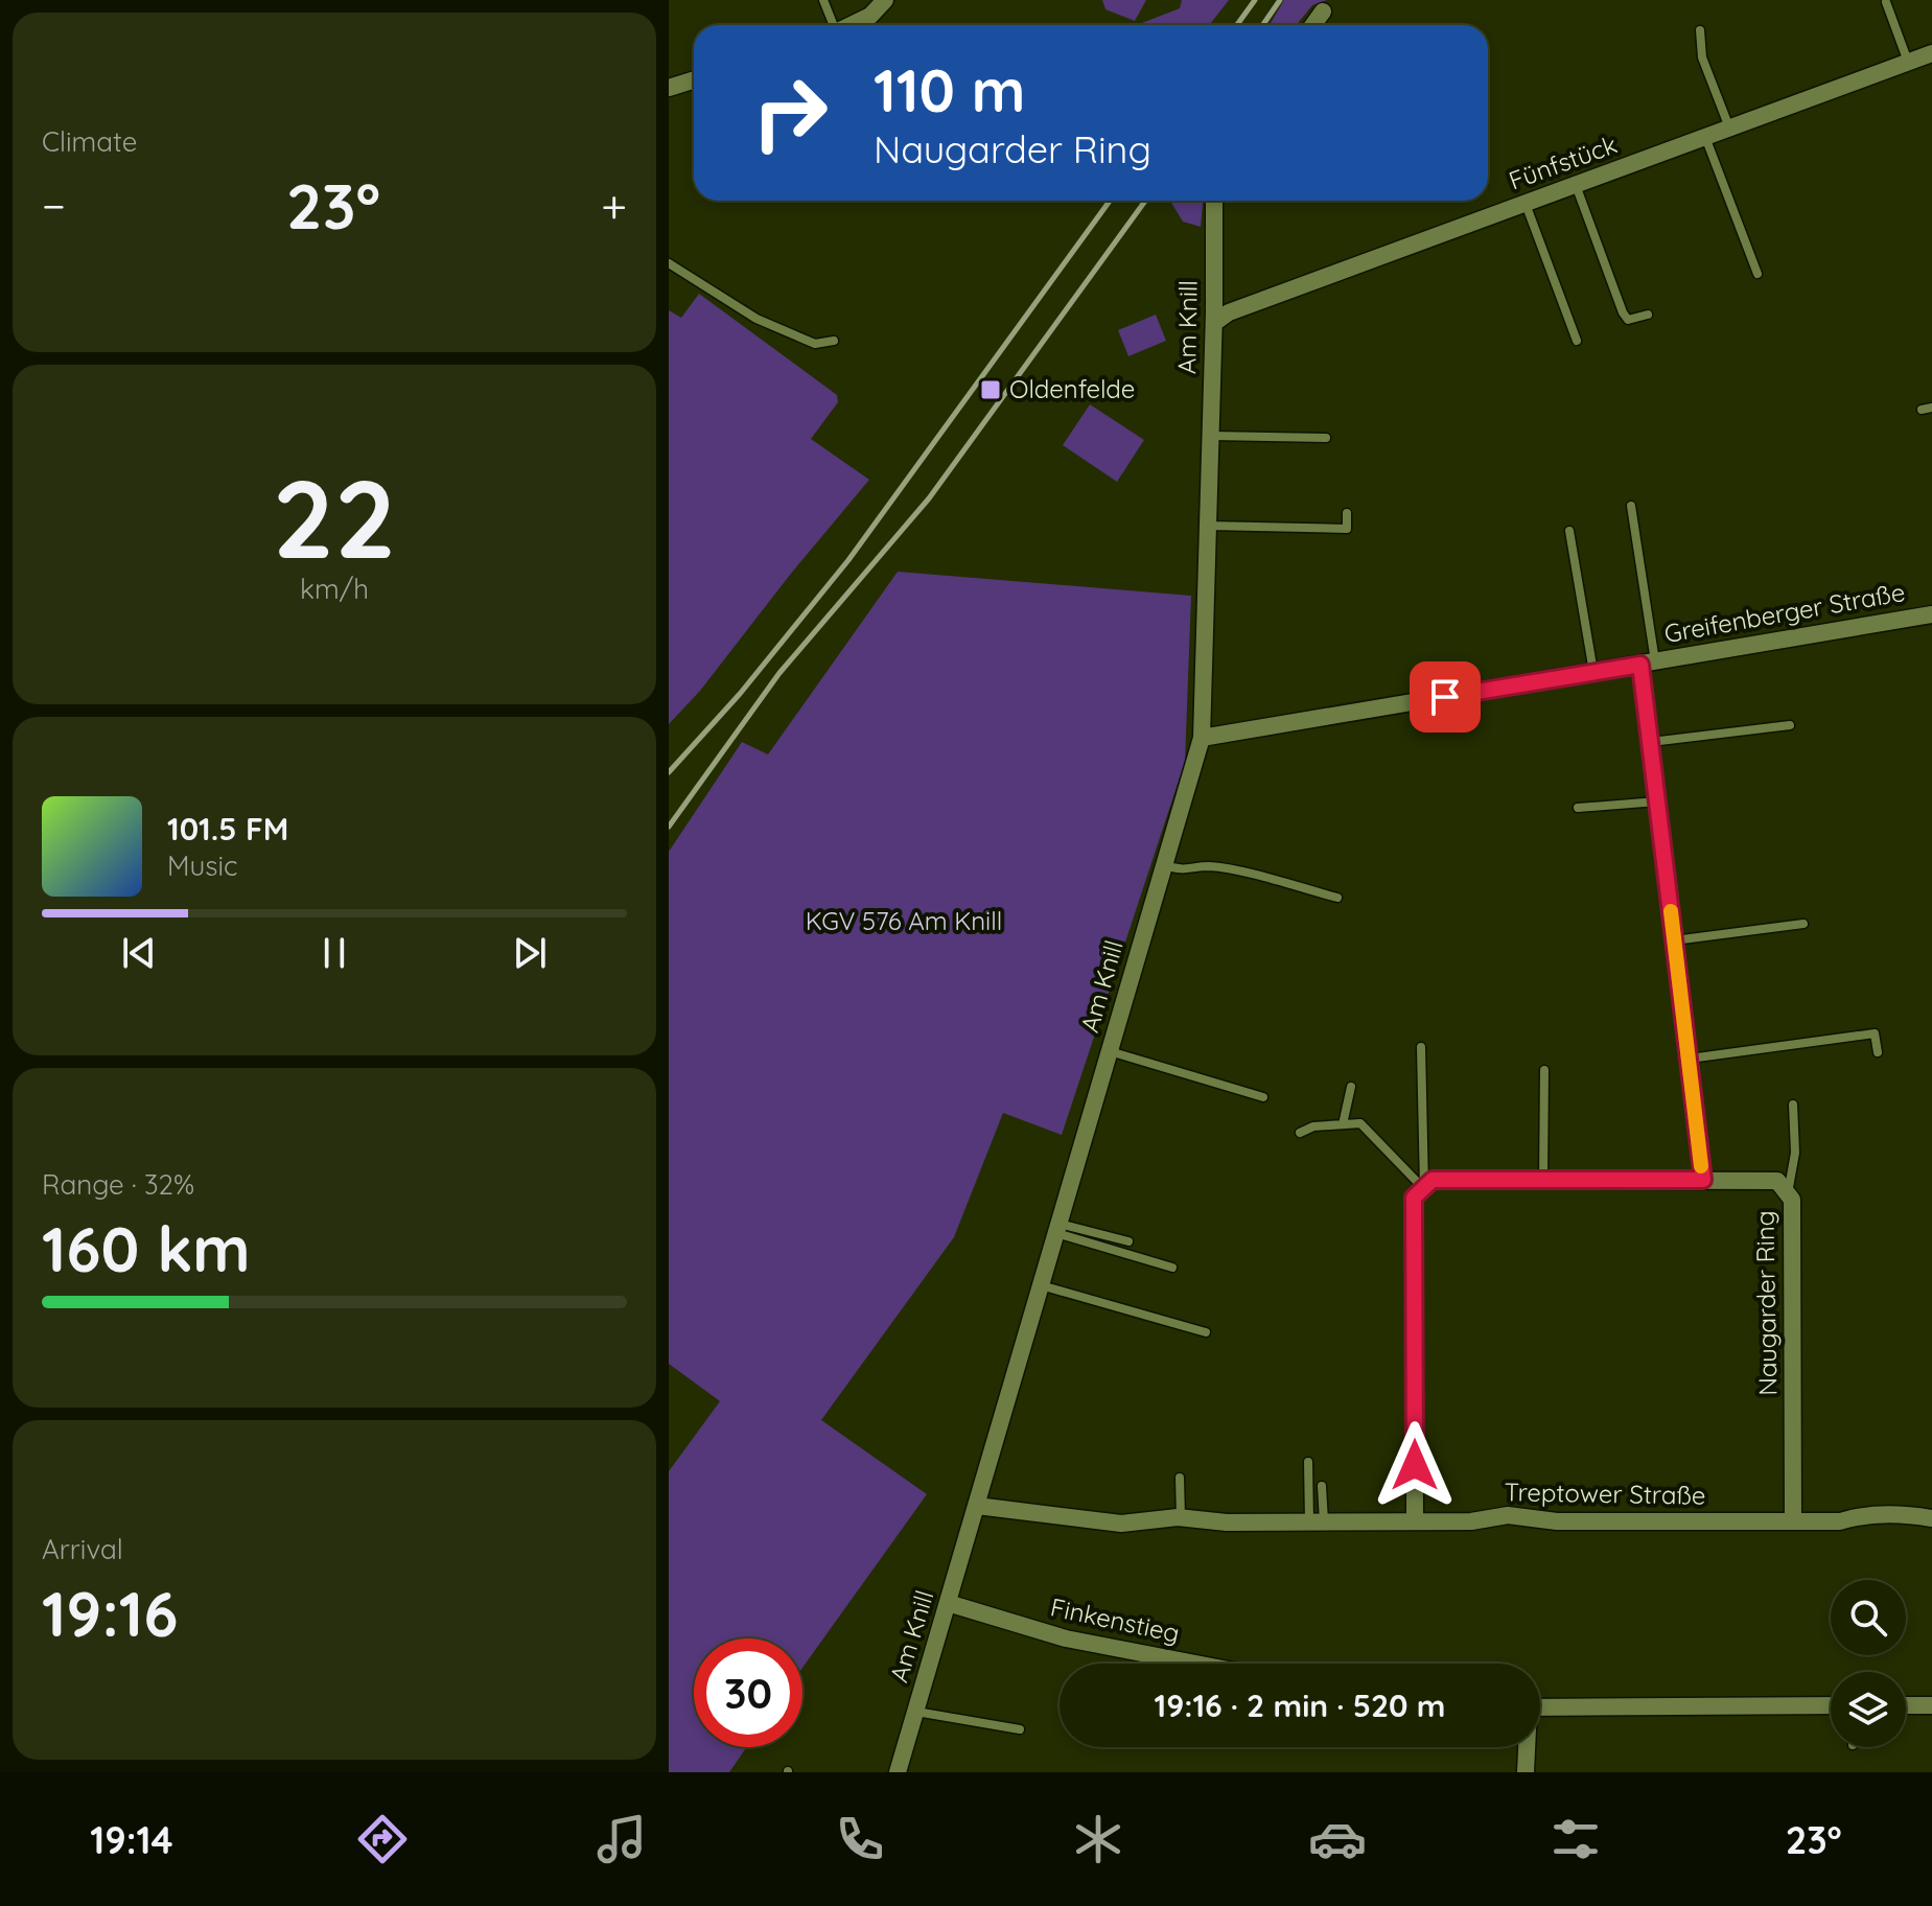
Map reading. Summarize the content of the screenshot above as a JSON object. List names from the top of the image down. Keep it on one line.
{"streets":{"street":["Fünfstück","Am Knill","Greifenberger Straße","Naugarder Ring","Treptower Straße","Finkenstieg"]},"crossings":[["Fünfstück","Am Knill"],["Am Knill","Greifenberger Straße"],["Am Knill","Treptower Straße"],["Am Knill","Finkenstieg"],["Naugarder Ring","Treptower Straße"]],"parks":["KGV 576 Am Knill"],"places":{"transit":["Oldenfelde"]},"page":{"tile":["Climate",["22","km/h"],["Range · 32%","160 km"],["Arrival","19:16"]],"turn":["110 m","Naugarder Ring"],"heat":["−","23°","+"],"song":["101.5 FM","Music"],"limit":"30","trip":"19:16 · 2 min · 520 m","tabs":["19:14","23°"]}}
